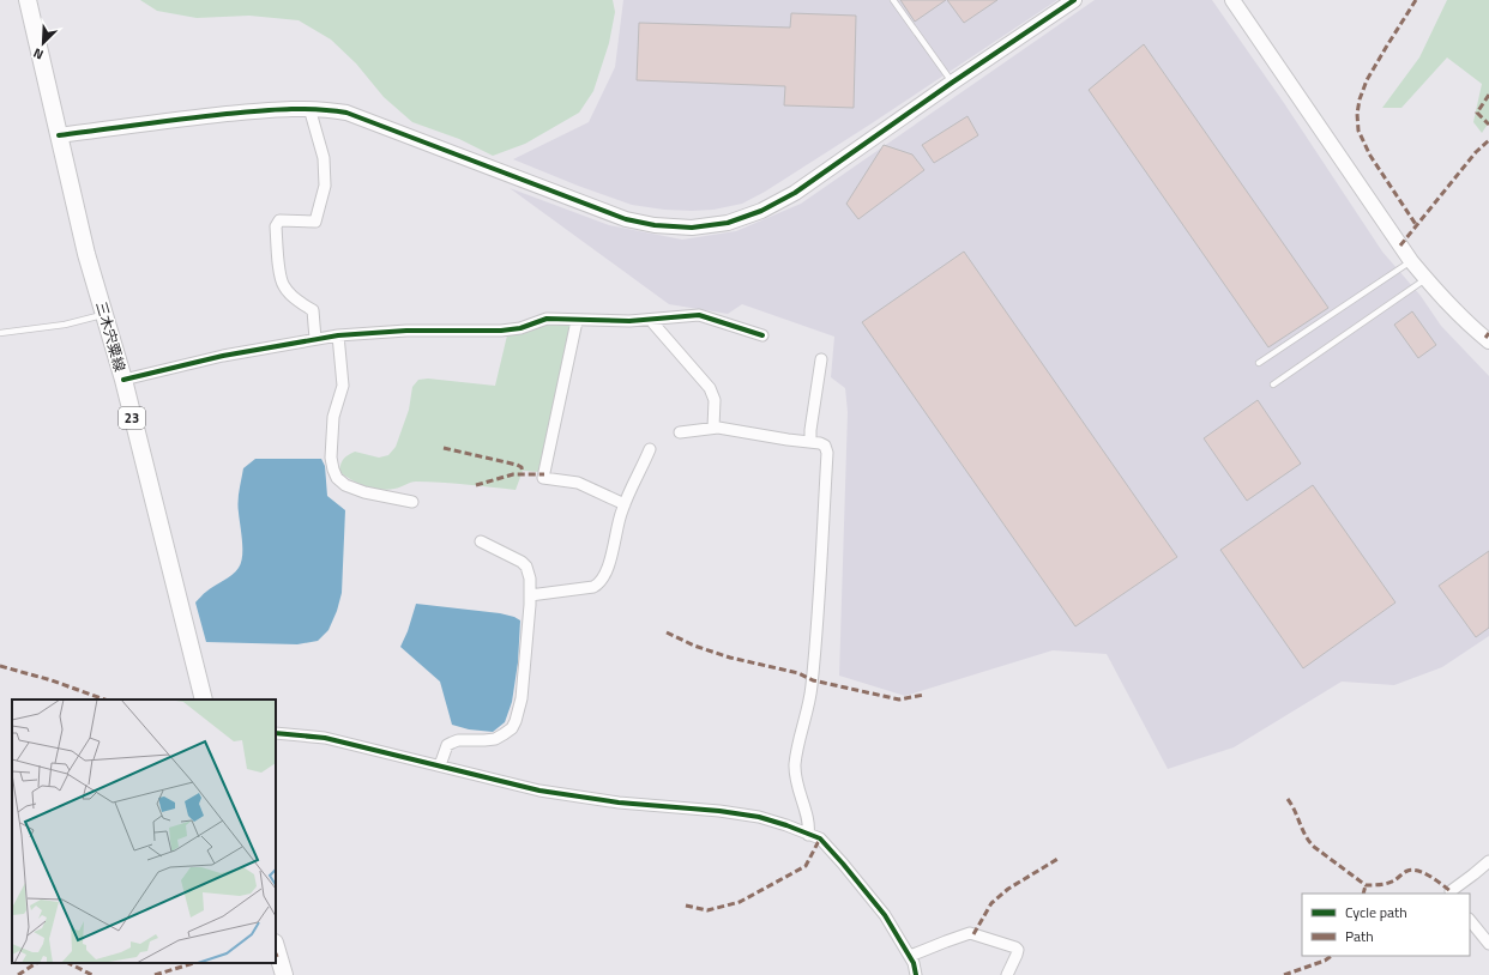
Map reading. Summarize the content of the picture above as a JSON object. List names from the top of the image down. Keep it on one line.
{"streets":{"main road":["三木宍粟線","23"]},"legend":["Cycle path","Path"],"north":"bottom left"}
